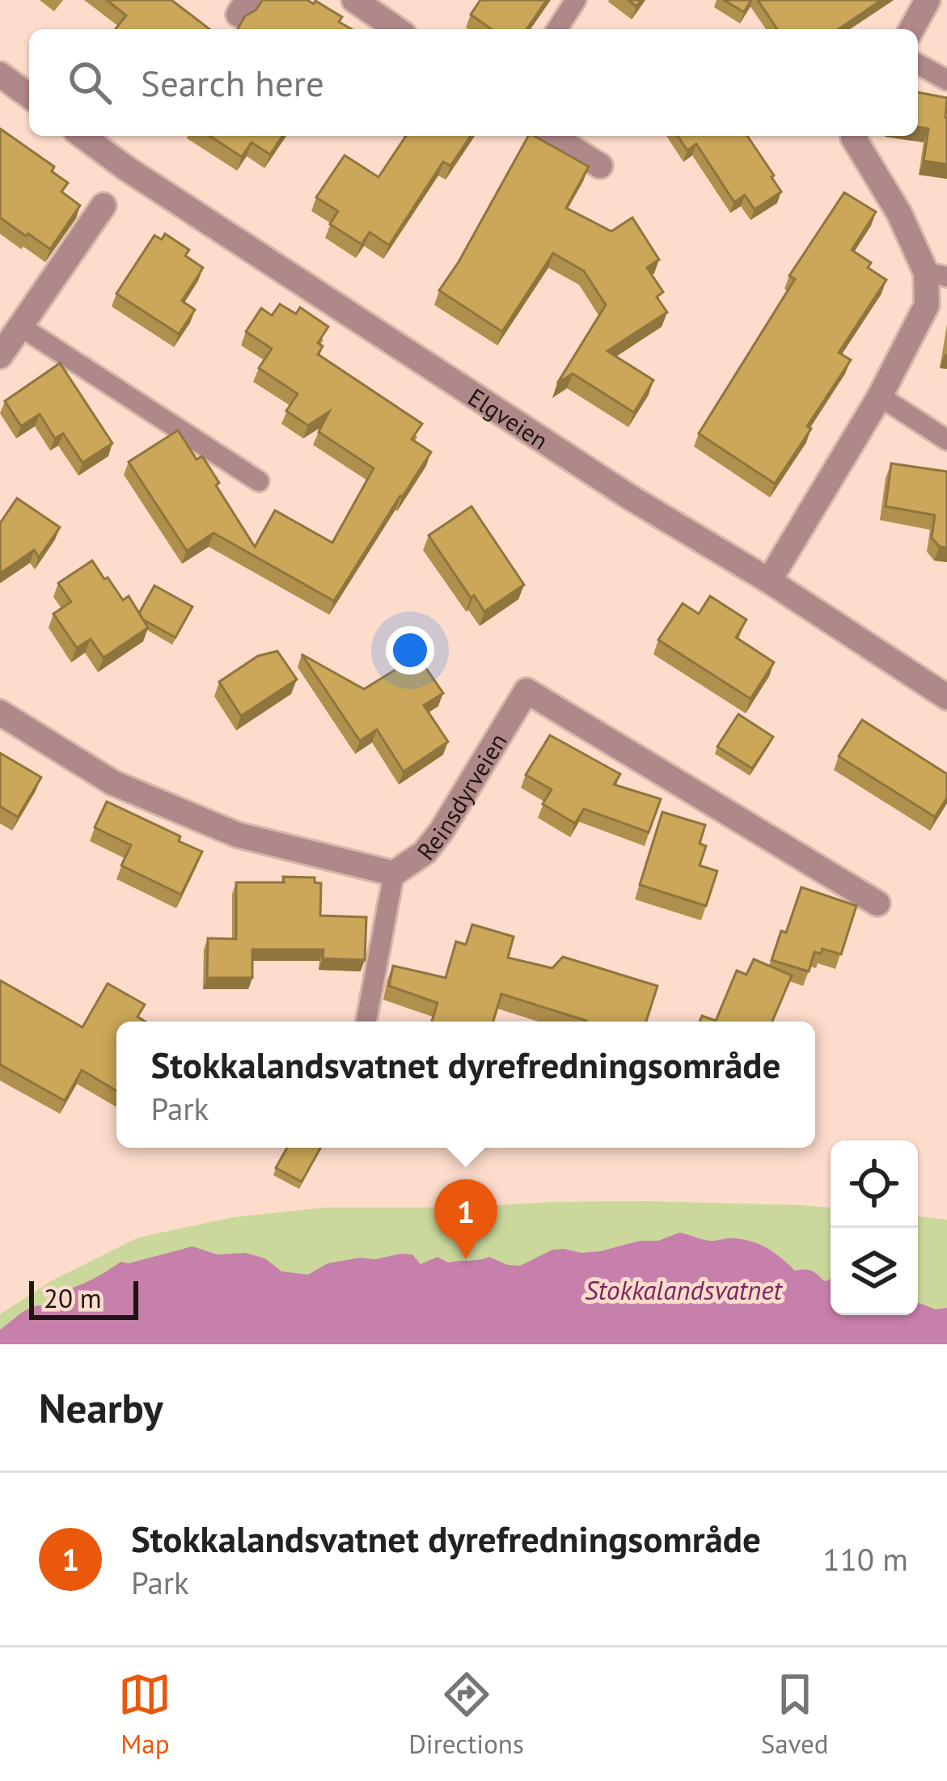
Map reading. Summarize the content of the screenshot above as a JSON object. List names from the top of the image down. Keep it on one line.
{"streets":{"street":["Elgveien","Reinsdyrveien"]},"water":["Stokkalandsvatnet"],"scale_bar":"20 m","page":{"search":"Search here","popup":["Stokkalandsvatnet dyrefredningsområde","Park"],"pins":"1","scale":"20 m","heading":"Nearby","list":[{"mark":"1","name":"Stokkalandsvatnet dyrefredningsområde","note":"Park","value":"110 m"}],"nav":["Map","Directions","Saved"]}}
